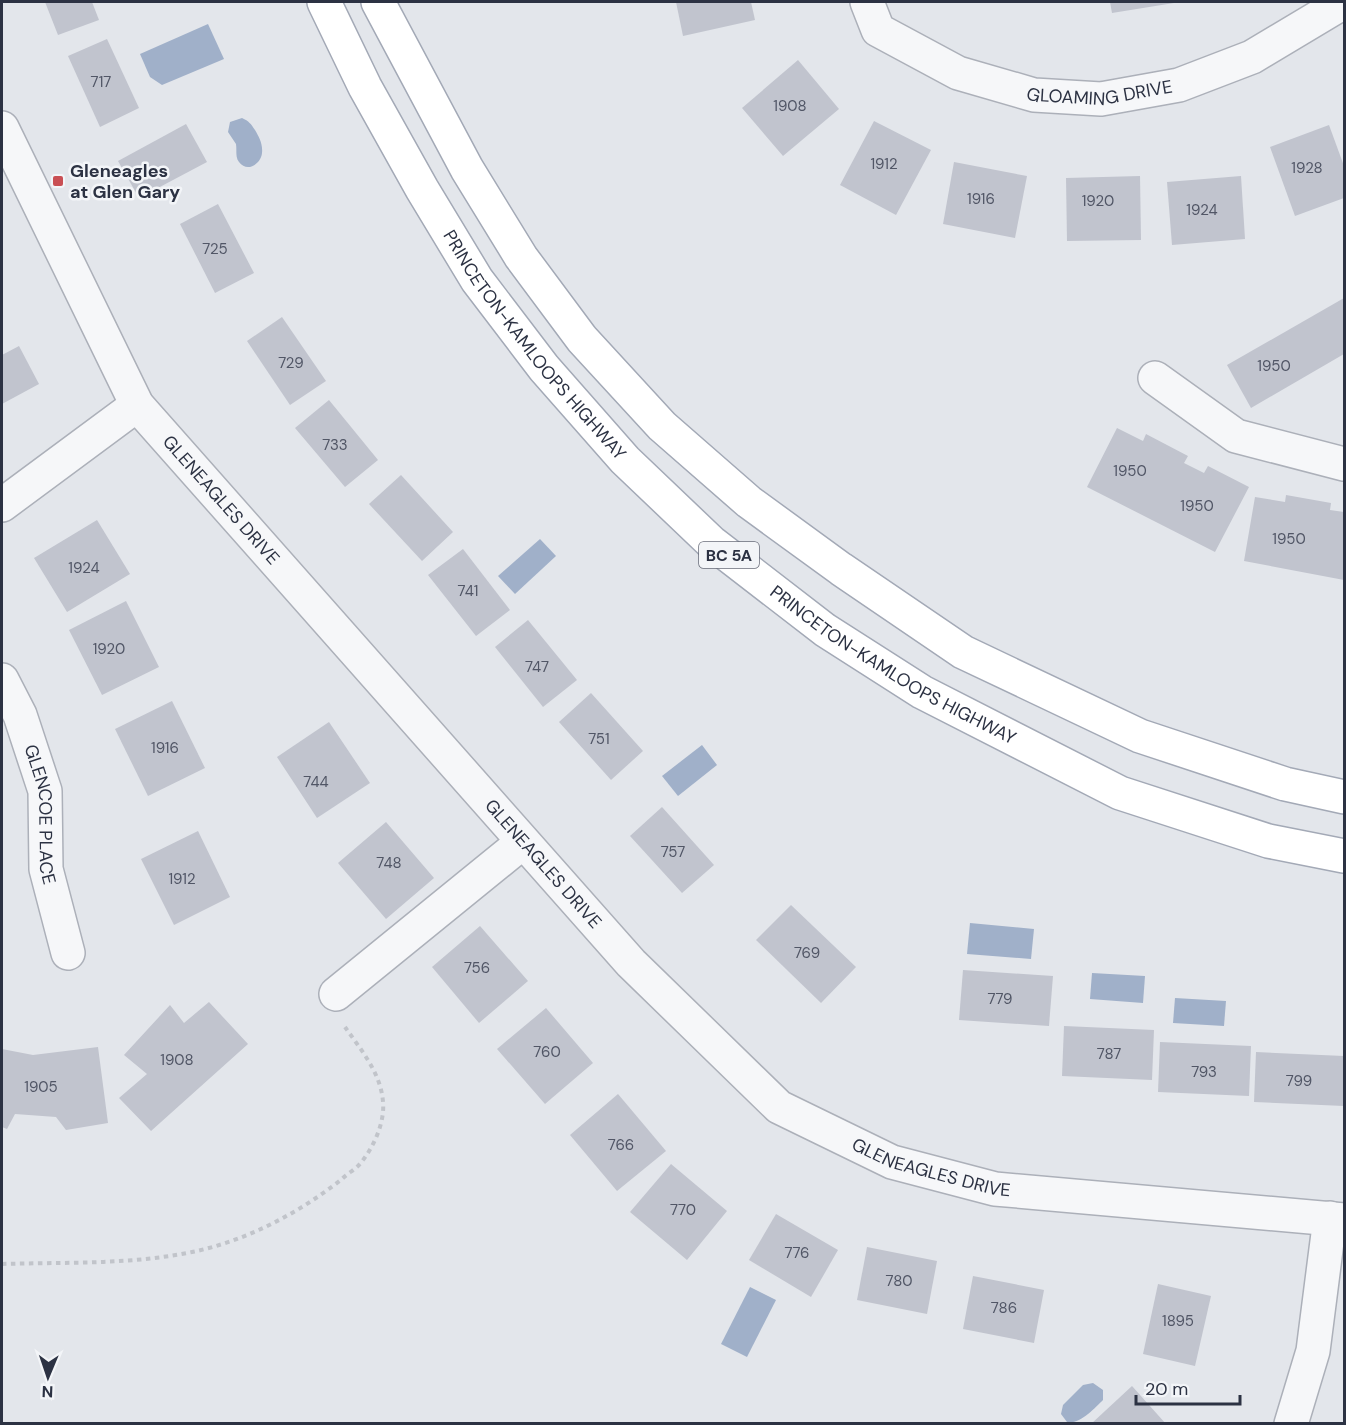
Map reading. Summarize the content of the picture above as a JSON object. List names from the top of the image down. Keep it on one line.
{"streets":{"main road":["PRINCETON-KAMLOOPS HIGHWAY","BC 5A"],"street":["GLOAMING DRIVE","GLENEAGLES DRIVE","GLENCOE PLACE"]},"places":{"transit":["Gleneagles at Glen Gary"]},"house_numbers":["717","1908","1912","1928","1916","1920","1924","725","729","1950","733","1950","1950","1950","1924","741","1920","747","751","1916","744","757","748","1912","769","756","779","760","787","1908","793","799","1905","766","770","776","780","786","1895"],"scale_bar":"20 m","north":"bottom"}
